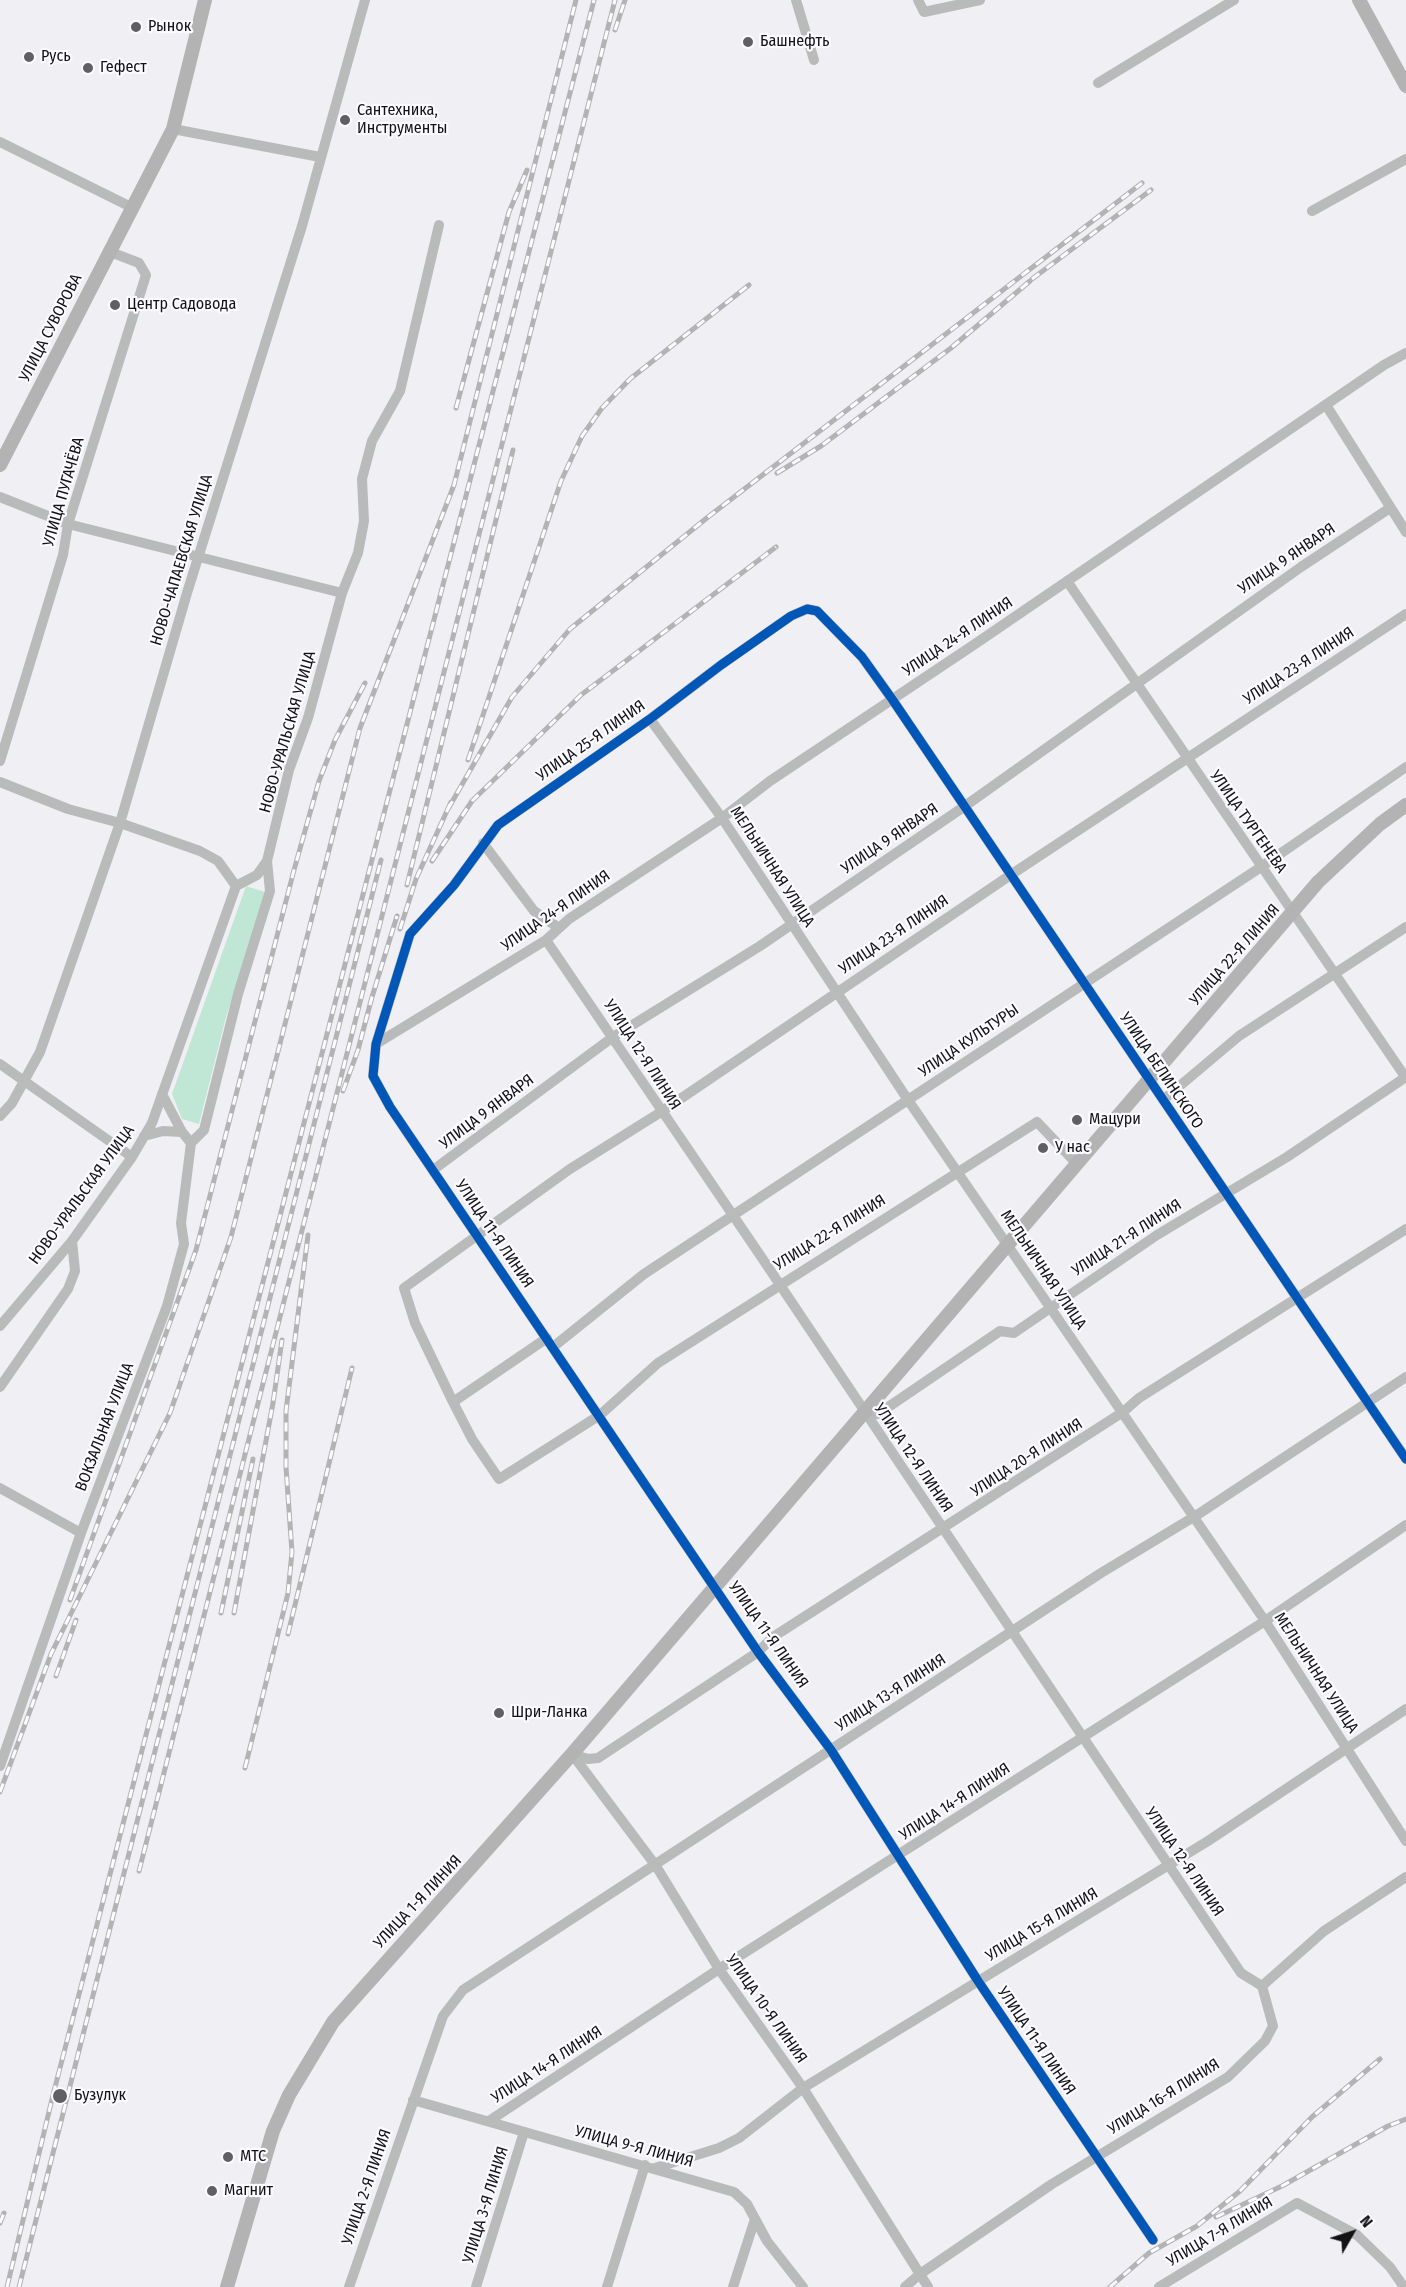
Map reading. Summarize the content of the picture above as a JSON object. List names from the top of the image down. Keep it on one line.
{"streets":{"main road":["УЛИЦА СУВОРОВА","УЛИЦА 22-Я ЛИНИЯ","УЛИЦА 1-Я ЛИНИЯ"],"street":["УЛИЦА ПУГАЧЁВА","УЛИЦА 9 ЯНВАРЯ","НОВО-ЧАПАЕВСКАЯ УЛИЦА","УЛИЦА 24-Я ЛИНИЯ","УЛИЦА 23-Я ЛИНИЯ","НОВО-УРАЛЬСКАЯ УЛИЦА","УЛИЦА 25-Я ЛИНИЯ","УЛИЦА ТУРГЕНЕВА","МЕЛЬНИЧНАЯ УЛИЦА","УЛИЦА КУЛЬТУРЫ","УЛИЦА 12-Я ЛИНИЯ","УЛИЦА БЕЛИНСКОГО","УЛИЦА 11-Я ЛИНИЯ","УЛИЦА 21-Я ЛИНИЯ","ВОКЗАЛЬНАЯ УЛИЦА","УЛИЦА 20-Я ЛИНИЯ","УЛИЦА 13-Я ЛИНИЯ","УЛИЦА 14-Я ЛИНИЯ","УЛИЦА 15-Я ЛИНИЯ","УЛИЦА 10-Я ЛИНИЯ","УЛИЦА 16-Я ЛИНИЯ","УЛИЦА 9-Я ЛИНИЯ","УЛИЦА 2-Я ЛИНИЯ","УЛИЦА 3-Я ЛИНИЯ","УЛИЦА 7-Я ЛИНИЯ"]},"crossings":[["УЛИЦА СУВОРОВА","УЛИЦА ПУГАЧЁВА"],["УЛИЦА 9 ЯНВАРЯ","УЛИЦА ТУРГЕНЕВА"],["УЛИЦА 9 ЯНВАРЯ","МЕЛЬНИЧНАЯ УЛИЦА"],["УЛИЦА 9 ЯНВАРЯ","УЛИЦА 12-Я ЛИНИЯ"],["УЛИЦА 9 ЯНВАРЯ","УЛИЦА БЕЛИНСКОГО"],["УЛИЦА 9 ЯНВАРЯ","УЛИЦА 11-Я ЛИНИЯ"],["УЛИЦА 24-Я ЛИНИЯ","УЛИЦА 25-Я ЛИНИЯ"],["УЛИЦА 24-Я ЛИНИЯ","УЛИЦА ТУРГЕНЕВА"],["УЛИЦА 24-Я ЛИНИЯ","МЕЛЬНИЧНАЯ УЛИЦА"],["УЛИЦА 24-Я ЛИНИЯ","УЛИЦА 12-Я ЛИНИЯ"],["УЛИЦА 24-Я ЛИНИЯ","УЛИЦА БЕЛИНСКОГО"],["УЛИЦА 24-Я ЛИНИЯ","УЛИЦА 11-Я ЛИНИЯ"],["УЛИЦА 23-Я ЛИНИЯ","УЛИЦА ТУРГЕНЕВА"],["УЛИЦА 23-Я ЛИНИЯ","МЕЛЬНИЧНАЯ УЛИЦА"],["УЛИЦА 23-Я ЛИНИЯ","УЛИЦА 22-Я ЛИНИЯ"],["УЛИЦА 23-Я ЛИНИЯ","УЛИЦА КУЛЬТУРЫ"],["УЛИЦА 23-Я ЛИНИЯ","УЛИЦА 12-Я ЛИНИЯ"],["УЛИЦА 23-Я ЛИНИЯ","УЛИЦА БЕЛИНСКОГО"],["УЛИЦА 23-Я ЛИНИЯ","УЛИЦА 11-Я ЛИНИЯ"],["УЛИЦА 25-Я ЛИНИЯ","МЕЛЬНИЧНАЯ УЛИЦА"],["УЛИЦА 25-Я ЛИНИЯ","УЛИЦА БЕЛИНСКОГО"],["УЛИЦА 25-Я ЛИНИЯ","УЛИЦА 11-Я ЛИНИЯ"],["УЛИЦА ТУРГЕНЕВА","УЛИЦА 22-Я ЛИНИЯ"],["УЛИЦА ТУРГЕНЕВА","УЛИЦА КУЛЬТУРЫ"],["УЛИЦА ТУРГЕНЕВА","УЛИЦА 21-Я ЛИНИЯ"],["МЕЛЬНИЧНАЯ УЛИЦА","УЛИЦА 22-Я ЛИНИЯ"],["МЕЛЬНИЧНАЯ УЛИЦА","УЛИЦА КУЛЬТУРЫ"],["МЕЛЬНИЧНАЯ УЛИЦА","УЛИЦА 21-Я ЛИНИЯ"],["МЕЛЬНИЧНАЯ УЛИЦА","УЛИЦА 20-Я ЛИНИЯ"],["МЕЛЬНИЧНАЯ УЛИЦА","УЛИЦА 13-Я ЛИНИЯ"],["МЕЛЬНИЧНАЯ УЛИЦА","УЛИЦА 14-Я ЛИНИЯ"],["МЕЛЬНИЧНАЯ УЛИЦА","УЛИЦА 15-Я ЛИНИЯ"],["УЛИЦА 22-Я ЛИНИЯ","УЛИЦА КУЛЬТУРЫ"],["УЛИЦА 22-Я ЛИНИЯ","УЛИЦА 12-Я ЛИНИЯ"],["УЛИЦА 22-Я ЛИНИЯ","УЛИЦА БЕЛИНСКОГО"],["УЛИЦА 22-Я ЛИНИЯ","УЛИЦА 11-Я ЛИНИЯ"],["УЛИЦА КУЛЬТУРЫ","УЛИЦА 12-Я ЛИНИЯ"],["УЛИЦА КУЛЬТУРЫ","УЛИЦА БЕЛИНСКОГО"],["УЛИЦА КУЛЬТУРЫ","УЛИЦА 11-Я ЛИНИЯ"],["УЛИЦА 12-Я ЛИНИЯ","УЛИЦА 21-Я ЛИНИЯ"],["УЛИЦА 12-Я ЛИНИЯ","УЛИЦА 20-Я ЛИНИЯ"],["УЛИЦА 12-Я ЛИНИЯ","УЛИЦА 13-Я ЛИНИЯ"],["УЛИЦА 12-Я ЛИНИЯ","УЛИЦА 14-Я ЛИНИЯ"],["УЛИЦА 12-Я ЛИНИЯ","УЛИЦА 15-Я ЛИНИЯ"],["УЛИЦА 12-Я ЛИНИЯ","УЛИЦА 16-Я ЛИНИЯ"],["УЛИЦА БЕЛИНСКОГО","УЛИЦА 21-Я ЛИНИЯ"],["УЛИЦА БЕЛИНСКОГО","УЛИЦА 20-Я ЛИНИЯ"],["УЛИЦА БЕЛИНСКОГО","УЛИЦА 13-Я ЛИНИЯ"],["УЛИЦА 11-Я ЛИНИЯ","УЛИЦА 20-Я ЛИНИЯ"],["УЛИЦА 11-Я ЛИНИЯ","УЛИЦА 13-Я ЛИНИЯ"],["УЛИЦА 11-Я ЛИНИЯ","УЛИЦА 14-Я ЛИНИЯ"],["УЛИЦА 11-Я ЛИНИЯ","УЛИЦА 1-Я ЛИНИЯ"],["УЛИЦА 11-Я ЛИНИЯ","УЛИЦА 15-Я ЛИНИЯ"],["УЛИЦА 11-Я ЛИНИЯ","УЛИЦА 16-Я ЛИНИЯ"],["УЛИЦА 20-Я ЛИНИЯ","УЛИЦА 1-Я ЛИНИЯ"],["УЛИЦА 20-Я ЛИНИЯ","УЛИЦА 10-Я ЛИНИЯ"],["УЛИЦА 13-Я ЛИНИЯ","УЛИЦА 10-Я ЛИНИЯ"],["УЛИЦА 13-Я ЛИНИЯ","УЛИЦА 9-Я ЛИНИЯ"],["УЛИЦА 13-Я ЛИНИЯ","УЛИЦА 2-Я ЛИНИЯ"],["УЛИЦА 14-Я ЛИНИЯ","УЛИЦА 10-Я ЛИНИЯ"],["УЛИЦА 14-Я ЛИНИЯ","УЛИЦА 9-Я ЛИНИЯ"],["УЛИЦА 1-Я ЛИНИЯ","УЛИЦА 10-Я ЛИНИЯ"],["УЛИЦА 15-Я ЛИНИЯ","УЛИЦА 10-Я ЛИНИЯ"],["УЛИЦА 15-Я ЛИНИЯ","УЛИЦА 9-Я ЛИНИЯ"],["УЛИЦА 10-Я ЛИНИЯ","УЛИЦА 16-Я ЛИНИЯ"],["УЛИЦА 9-Я ЛИНИЯ","УЛИЦА 2-Я ЛИНИЯ"],["УЛИЦА 9-Я ЛИНИЯ","УЛИЦА 3-Я ЛИНИЯ"]],"places":["Рынок","Башнефть","Русь","Гефест","Сантехника, Инструменты","Центр Садовода","Мацури","У нас","Шри-Ланка","Бузулук","МТС","Магнит"],"north":"top right"}
